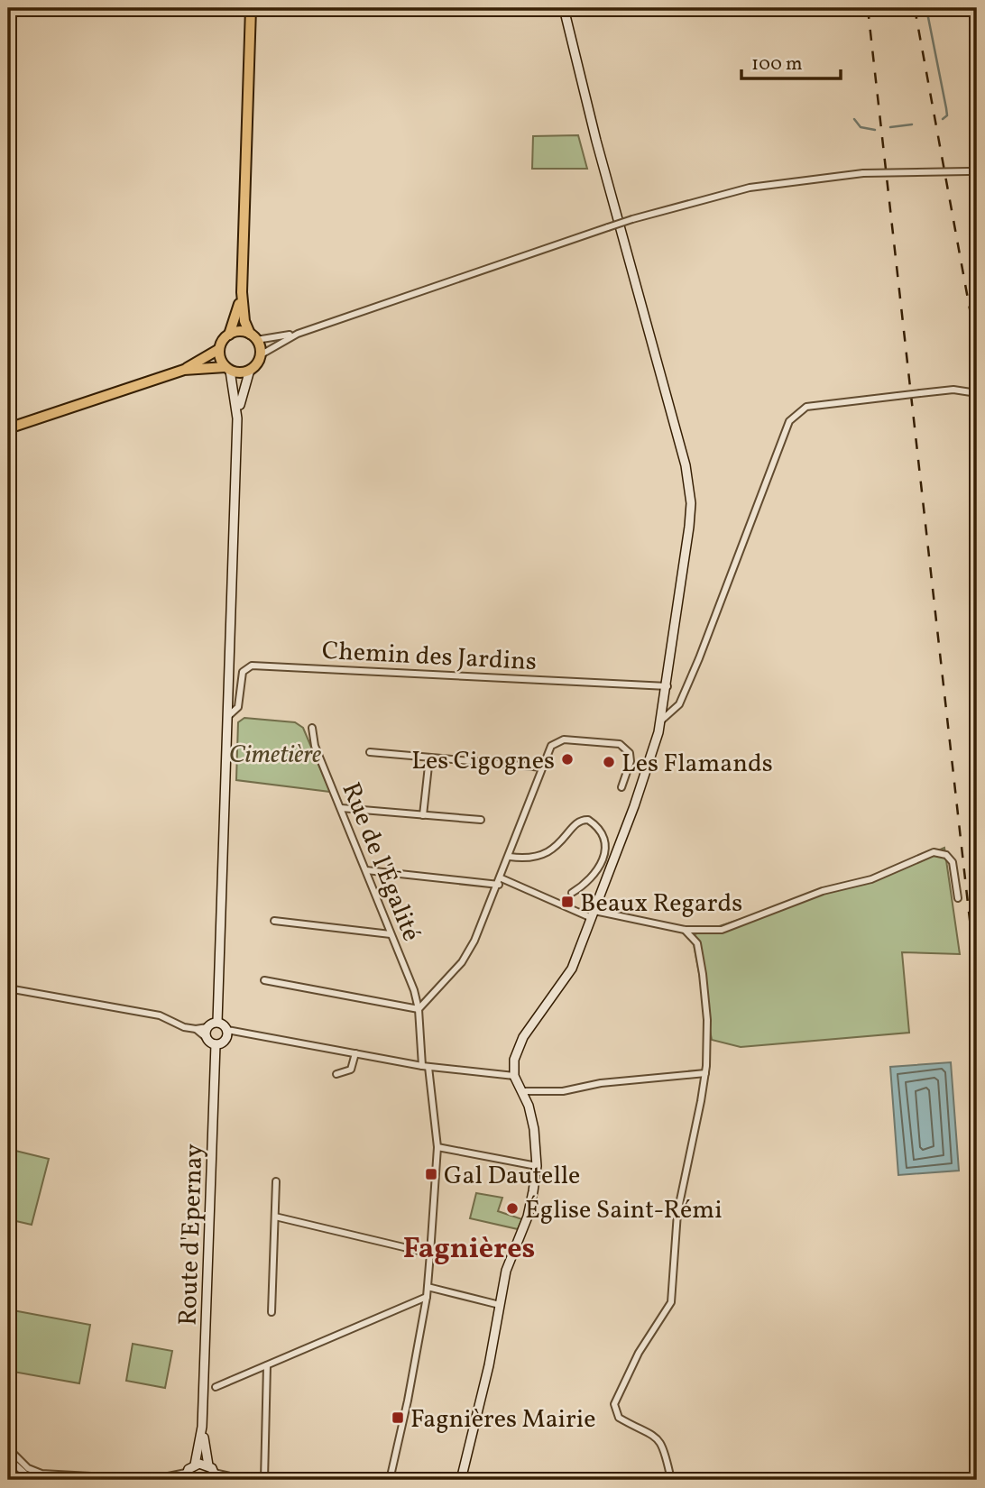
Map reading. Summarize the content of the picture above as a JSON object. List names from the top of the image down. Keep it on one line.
{"streets":{"street":["Chemin des Jardins","Rue de l'Égalité","Route d'Epernay"]},"districts":["Fagnières"],"parks":["Cimetière"],"places":{"other":["Les Cigognes","Les Flamands","Église Saint-Rémi"],"transit":["Beaux Regards","Gal Dautelle","Fagnières Mairie"]},"scale_bar":"100 m"}
